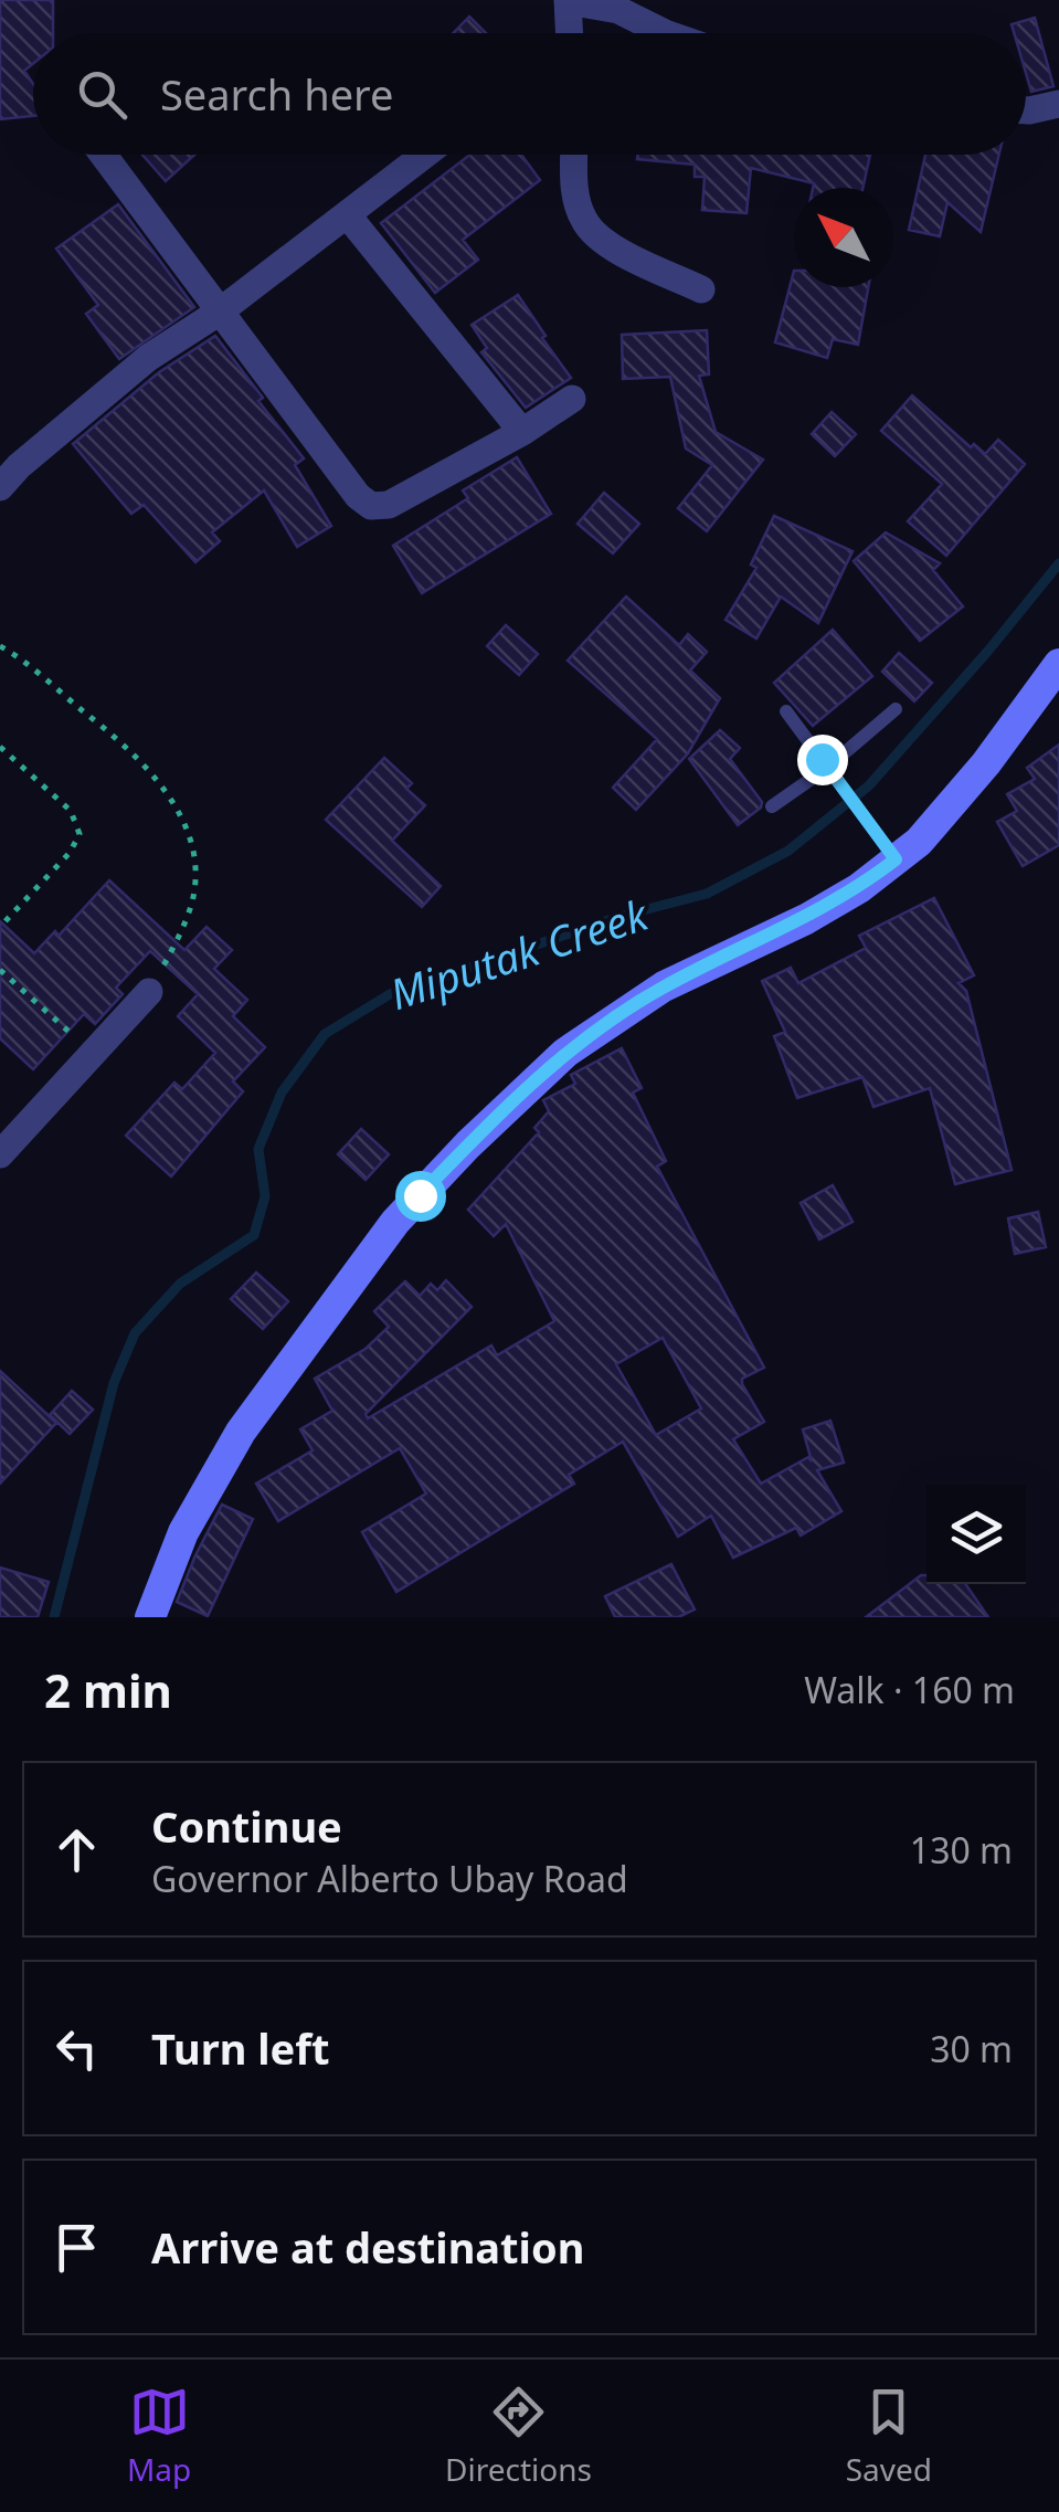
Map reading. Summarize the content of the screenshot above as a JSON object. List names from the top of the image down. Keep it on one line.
{"water":["Miputak Creek"],"north":"top left","page":{"search":"Search here","heading":["2 min","Walk · 160 m"],"list":[["Continue","Governor Alberto Ubay Road","130 m"],["Turn left","30 m"],"Arrive at destination"],"nav":["Map","Directions","Saved"]}}
